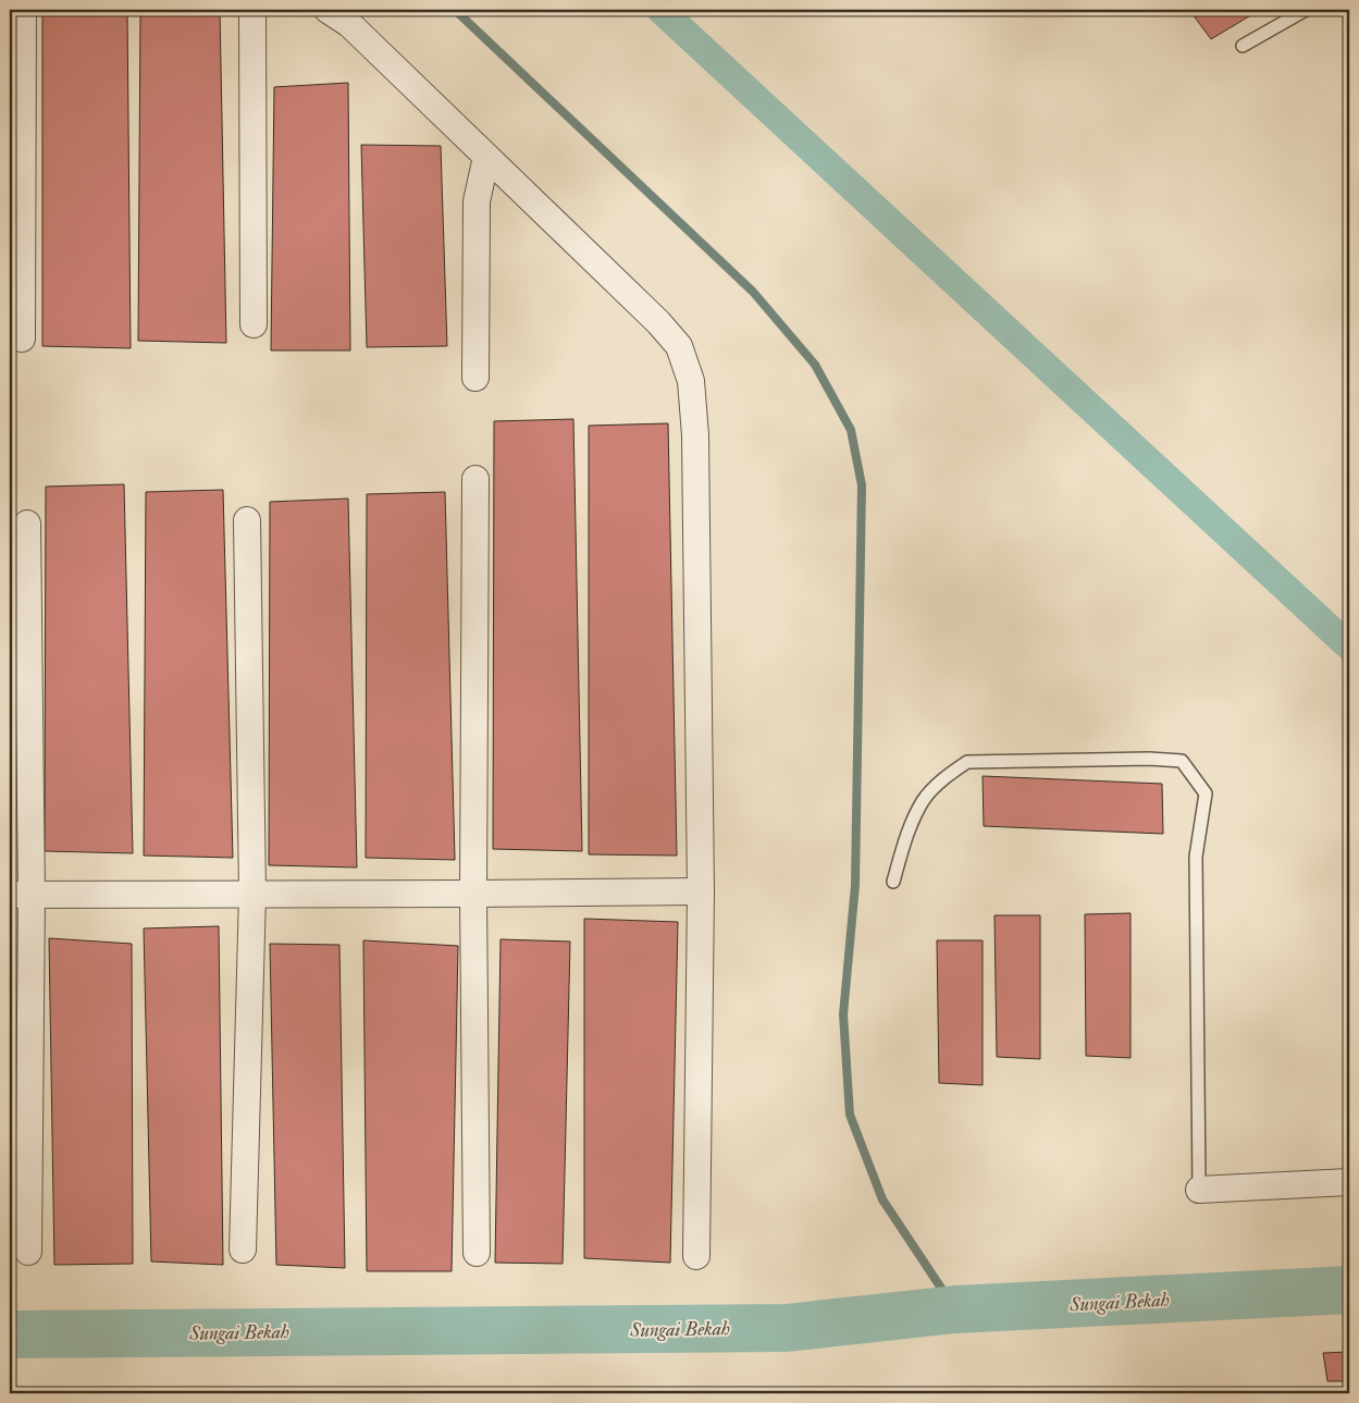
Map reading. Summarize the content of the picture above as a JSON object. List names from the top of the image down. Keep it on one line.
{"water":["Sungai Bekah"]}
